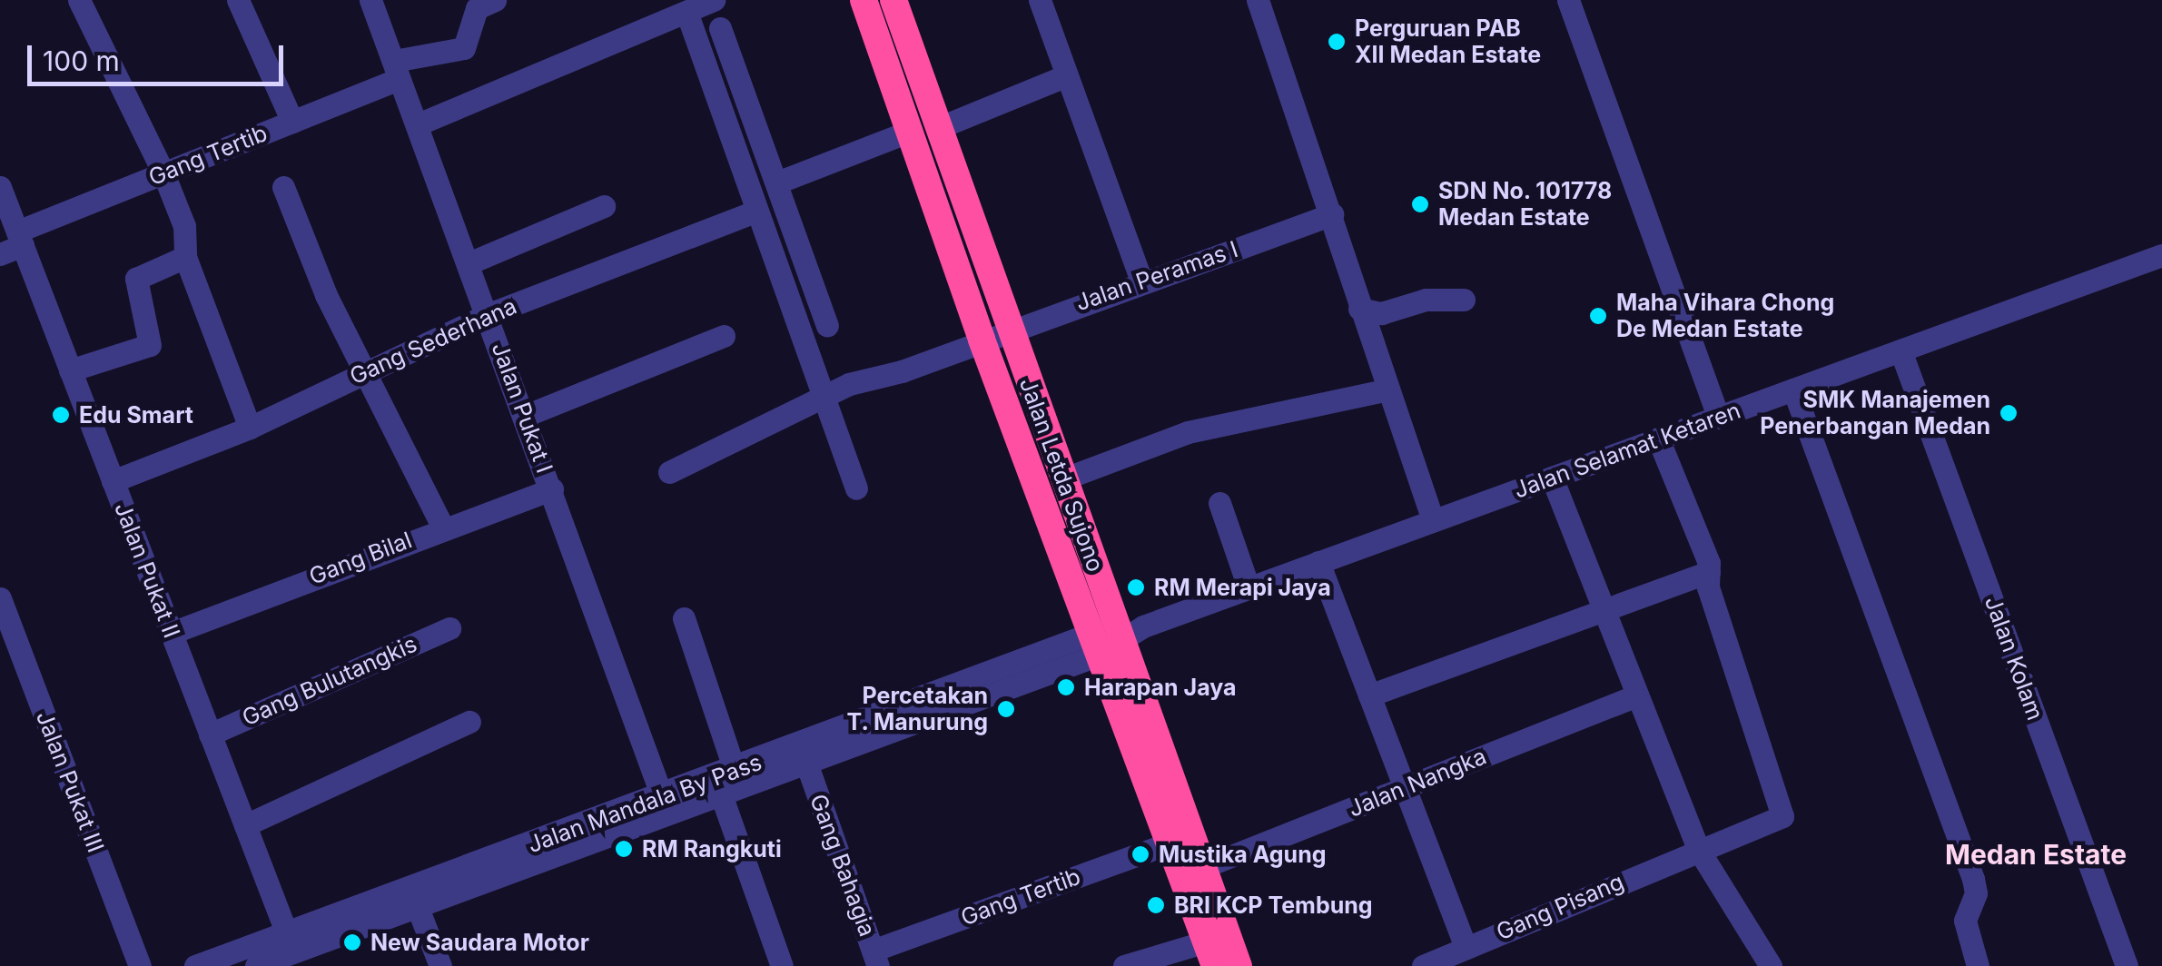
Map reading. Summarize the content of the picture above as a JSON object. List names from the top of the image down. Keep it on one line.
{"streets":{"highway":["Jalan Letda Sujono"],"street":["Gang Tertib","Jalan Peramas I","Gang Sederhana","Jalan Pukat I","Jalan Selamat Ketaren","Gang Bilal","Jalan Pukat II","Jalan Kolam","Gang Bulutangkis","Jalan Pukat III","Jalan Nangka","Jalan Mandala By Pass","Gang Bahagia","Gang Pisang"]},"crossings":[["Gang Tertib","Jalan Pukat I"],["Gang Tertib","Jalan Letda Sujono"],["Gang Tertib","Jalan Pukat II"],["Gang Tertib","Gang Bahagia"],["Jalan Peramas I","Jalan Letda Sujono"],["Gang Sederhana","Jalan Pukat I"],["Gang Sederhana","Jalan Pukat II"],["Jalan Pukat I","Gang Bilal"],["Jalan Pukat I","Jalan Mandala By Pass"],["Jalan Selamat Ketaren","Jalan Letda Sujono"],["Jalan Selamat Ketaren","Jalan Kolam"],["Jalan Selamat Ketaren","Jalan Mandala By Pass"],["Jalan Letda Sujono","Jalan Nangka"],["Jalan Letda Sujono","Jalan Mandala By Pass"],["Gang Bilal","Jalan Pukat II"],["Jalan Pukat II","Gang Bulutangkis"],["Jalan Pukat II","Jalan Mandala By Pass"],["Jalan Mandala By Pass","Gang Bahagia"]],"districts":["Medan Estate"],"places":["Perguruan PAB XII Medan Estate","SDN No. 101778 Medan Estate","Maha Vihara Chong De Medan Estate","SMK Manajemen Penerbangan Medan","Edu Smart","RM Merapi Jaya","Harapan Jaya","Percetakan T. Manurung","RM Rangkuti","Mustika Agung","BRI KCP Tembung","New Saudara Motor"],"scale_bar":"100 m"}
